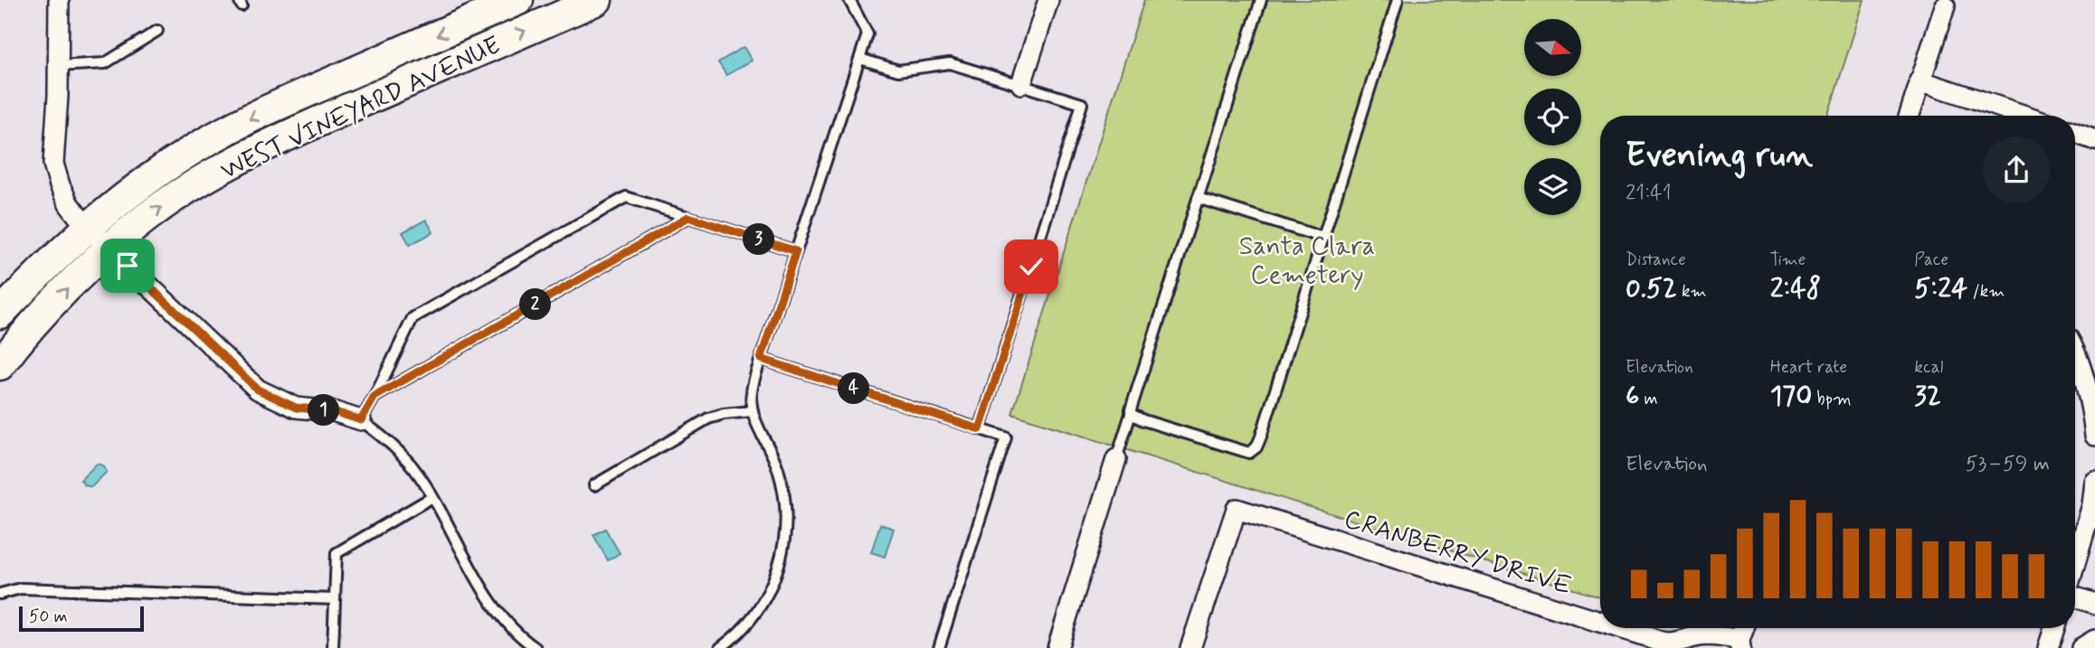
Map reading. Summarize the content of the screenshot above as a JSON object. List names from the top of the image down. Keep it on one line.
{"streets":{"main road":["WEST VINEYARD AVENUE"],"street":["CRANBERRY DRIVE"]},"parks":["Santa Clara Cemetery"],"scale_bar":"50 m","north":"right","page":{"heading":["Evening run","21:41"],"pins":["3","2","4","1"],"stats":[["Distance","0.52 km"],["Time","2:48"],["Pace","5:24 /km"],["Elevation","6 m"],["Heart rate","170 bpm"],["kcal","32"]],"chart":["Elevation","53–59 m"],"scale":"50 m"}}
